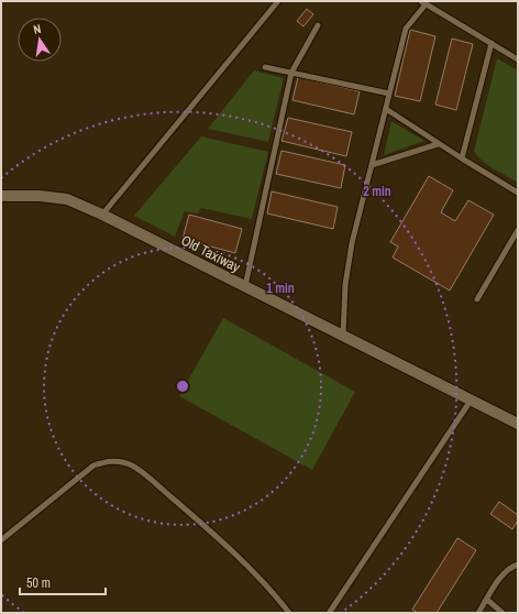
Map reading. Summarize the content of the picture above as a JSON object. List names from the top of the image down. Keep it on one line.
{"streets":{"street":["Old Taxiway"]},"scale_bar":"50 m","north":"top","rings":["2 min","1 min"]}
